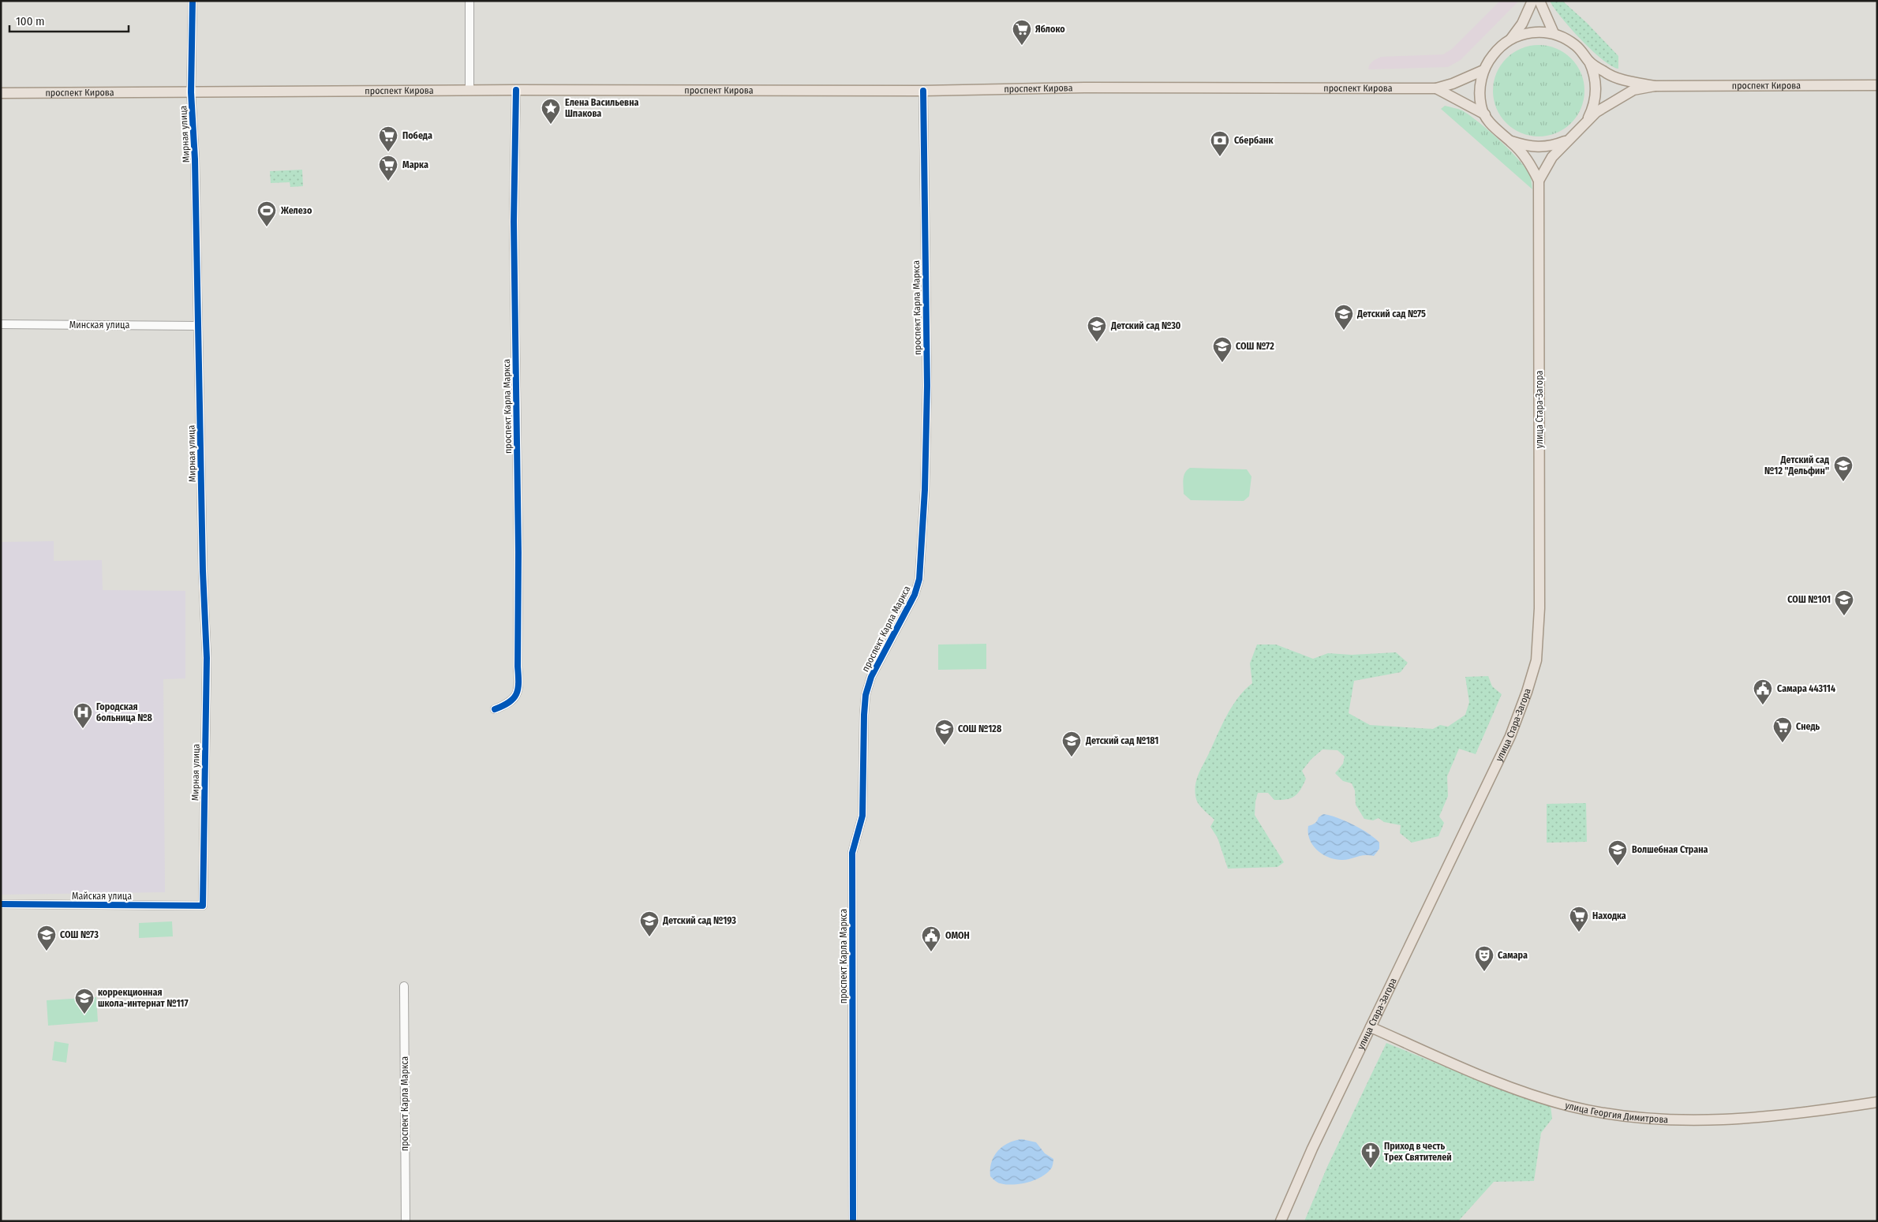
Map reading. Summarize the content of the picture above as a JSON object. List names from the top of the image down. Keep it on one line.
{"streets":{"main road":["проспект Кирова","улица Стара-Загора","улица Георгия Димитрова"],"street":["Мирная улица","проспект Карла Маркса","Минская улица","Майская улица"]},"crossings":[["проспект Кирова","Мирная улица"],["проспект Кирова","проспект Карла Маркса"],["Мирная улица","Минская улица"],["Мирная улица","Майская улица"],["улица Стара-Загора","улица Георгия Димитрова"]],"places":{"supermarket":["Яблоко","Победа","Марка","Снедь","Находка"],"place":["Елена Васильевна Шпакова"],"bank":["Сбербанк"],"sports":["Железо"],"school or university":["Детский сад №75","Детский сад №30","СОШ №72","Детский сад №12 \"Дельфин\"","СОШ №101","СОШ №128","Детский сад №181","Волшебная Страна","Детский сад №193","СОШ №73","коррекционная школа-интернат №117"],"public building":["Самара 443114","ОМОН"],"hospital":["Городская больница №8"],"theatre":["Самара"],"church":["Приход в честь Трех Святителей"]},"scale_bar":"100 m"}
